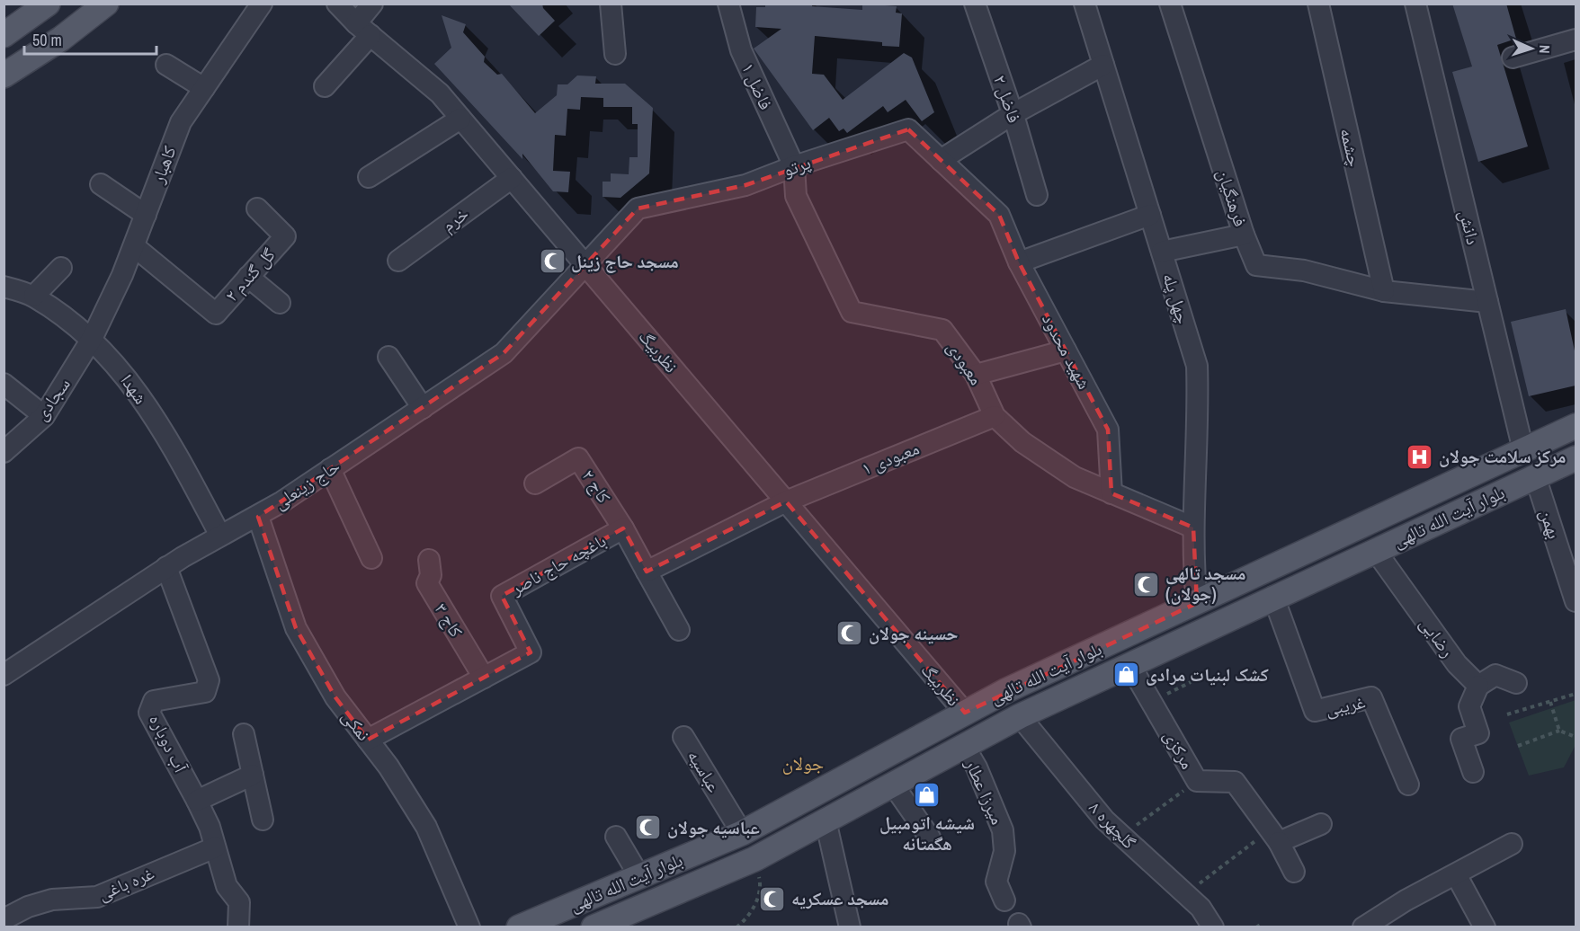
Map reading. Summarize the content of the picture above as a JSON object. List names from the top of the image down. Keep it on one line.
{"streets":{"main road":["بلوار آیت الله تالهی"],"street":["فاضل ۱","فاضل ۲","چشمه","کاهبار","پرتو","فرهنگیان","خرم","دانش","گل گندم ۲","چهل پله","نظربیگ","شهید محدود","معبودی","شهدا","سجادی","معبودی ۱","حاج زینعلی","کاج ۲","بهمن","باغچه حاج ناصر","کاج ۳","رضایی","غریبی","نمکی","آب دوباره","مرکزی","عباسیه","میرزا عطار","گلچهره ۸","غره باغی"]},"crossings":[["فاضل ۱","پرتو"],["فاضل ۱","معبودی"],["چشمه","فرهنگیان"],["کاهبار","گل گندم ۲"],["کاهبار","شهدا"],["کاهبار","سجادی"],["پرتو","نظربیگ"],["پرتو","شهید محدود"],["پرتو","معبودی"],["پرتو","حاج زینعلی"],["خرم","نظربیگ"],["دانش","بلوار آیت الله تالهی"],["چهل پله","معبودی"],["چهل پله","بلوار آیت الله تالهی"],["نظربیگ","معبودی ۱"],["نظربیگ","حاج زینعلی"],["نظربیگ","بلوار آیت الله تالهی"],["شهید محدود","معبودی"],["معبودی","معبودی ۱"],["شهدا","سجادی"],["شهدا","حاج زینعلی"],["حاج زینعلی","نمکی"],["حاج زینعلی","آب دوباره"],["کاج ۲","باغچه حاج ناصر"],["بلوار آیت الله تالهی","بهمن"],["بلوار آیت الله تالهی","رضایی"],["بلوار آیت الله تالهی","غریبی"],["بلوار آیت الله تالهی","مرکزی"],["بلوار آیت الله تالهی","عباسیه"],["بلوار آیت الله تالهی","میرزا عطار"],["بلوار آیت الله تالهی","گلچهره ۸"],["باغچه حاج ناصر","کاج ۳"],["باغچه حاج ناصر","نمکی"],["آب دوباره","غره باغی"]],"districts":["جولان"],"places":{"mosque":["مسجد حاج زینل","مسجد تالهی (جولان)","حسینه جولان","عباسیه جولان","مسجد عسکریه"],"hospital":["مرکز سلامت جولان"],"shop":["کشک لبنیات مرادی","شیشه اتومبیل هگمتانه"]},"scale_bar":"50 m","north":"right"}
